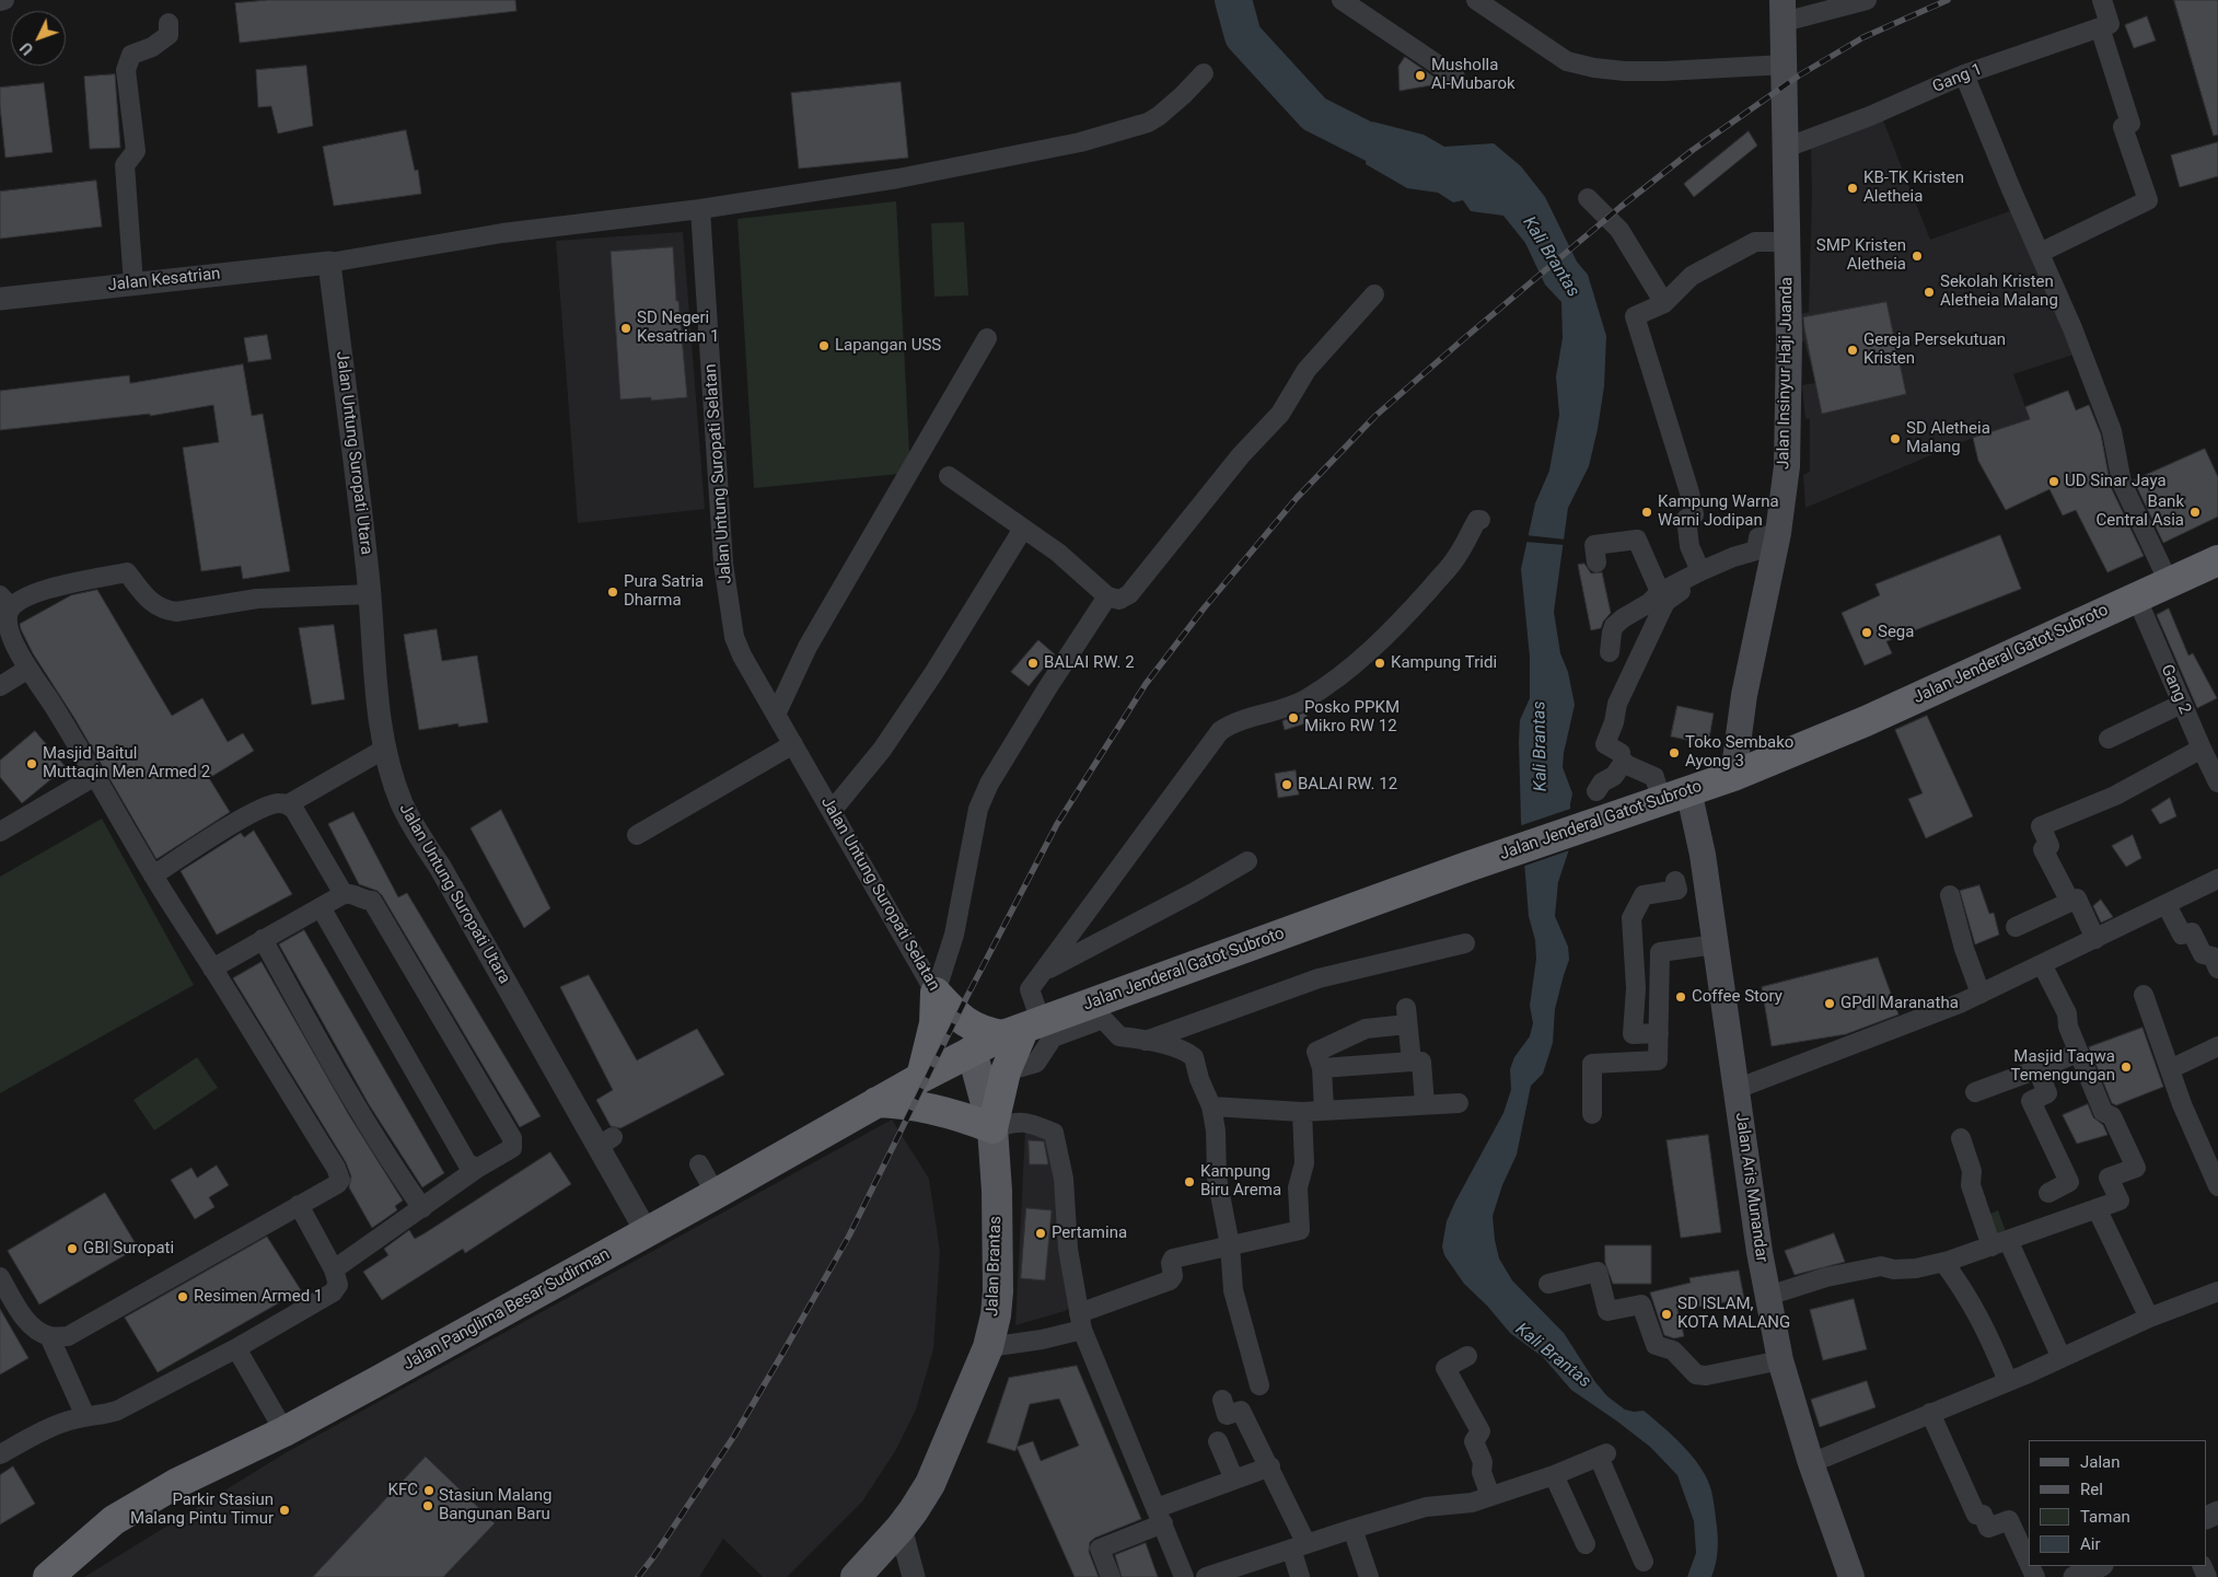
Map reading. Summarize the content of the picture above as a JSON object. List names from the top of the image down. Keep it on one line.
{"streets":{"highway":["Jalan Jenderal Gatot Subroto","Jalan Panglima Besar Sudirman"],"main road":["Jalan Insinyur Haji Juanda","Jalan Aris Munandar","Jalan Brantas"],"street":["Gang 1","Jalan Kesatrian","Jalan Untung Suropati Utara","Jalan Untung Suropati Selatan","Gang 2"]},"crossings":[["Gang 1","Jalan Insinyur Haji Juanda"],["Jalan Kesatrian","Jalan Untung Suropati Utara"],["Jalan Insinyur Haji Juanda","Jalan Jenderal Gatot Subroto"],["Jalan Untung Suropati Utara","Jalan Panglima Besar Sudirman"],["Jalan Untung Suropati Selatan","Jalan Jenderal Gatot Subroto"],["Jalan Untung Suropati Selatan","Jalan Brantas"],["Jalan Untung Suropati Selatan","Jalan Panglima Besar Sudirman"],["Jalan Jenderal Gatot Subroto","Gang 2"],["Jalan Jenderal Gatot Subroto","Jalan Aris Munandar"],["Jalan Jenderal Gatot Subroto","Jalan Brantas"],["Jalan Jenderal Gatot Subroto","Jalan Panglima Besar Sudirman"],["Jalan Brantas","Jalan Panglima Besar Sudirman"]],"water":["Kali Brantas"],"places":["Musholla Al-Mubarok","KB-TK Kristen Aletheia","SMP Kristen Aletheia","Sekolah Kristen Aletheia Malang","SD Negeri Kesatrian 1","Lapangan USS","Gereja Persekutuan Kristen","SD Aletheia Malang","UD Sinar Jaya","Kampung Warna Warni Jodipan","Bank Central Asia","Pura Satria Dharma","Sega","BALAI RW. 2","Kampung Tridi","Posko PPKM Mikro RW 12","Toko Sembako Ayong 3","Masjid Baitul Muttaqin Men Armed 2","BALAI RW. 12","Coffee Story","GPdI Maranatha","Masjid Taqwa Temengungan","Kampung Biru Arema","Pertamina","GBI Suropati","Resimen Armed 1","SD ISLAM, KOTA MALANG","KFC","Stasiun Malang Bangunan Baru","Parkir Stasiun Malang Pintu Timur"],"legend":["Jalan","Rel","Taman","Air"],"north":"bottom left"}
